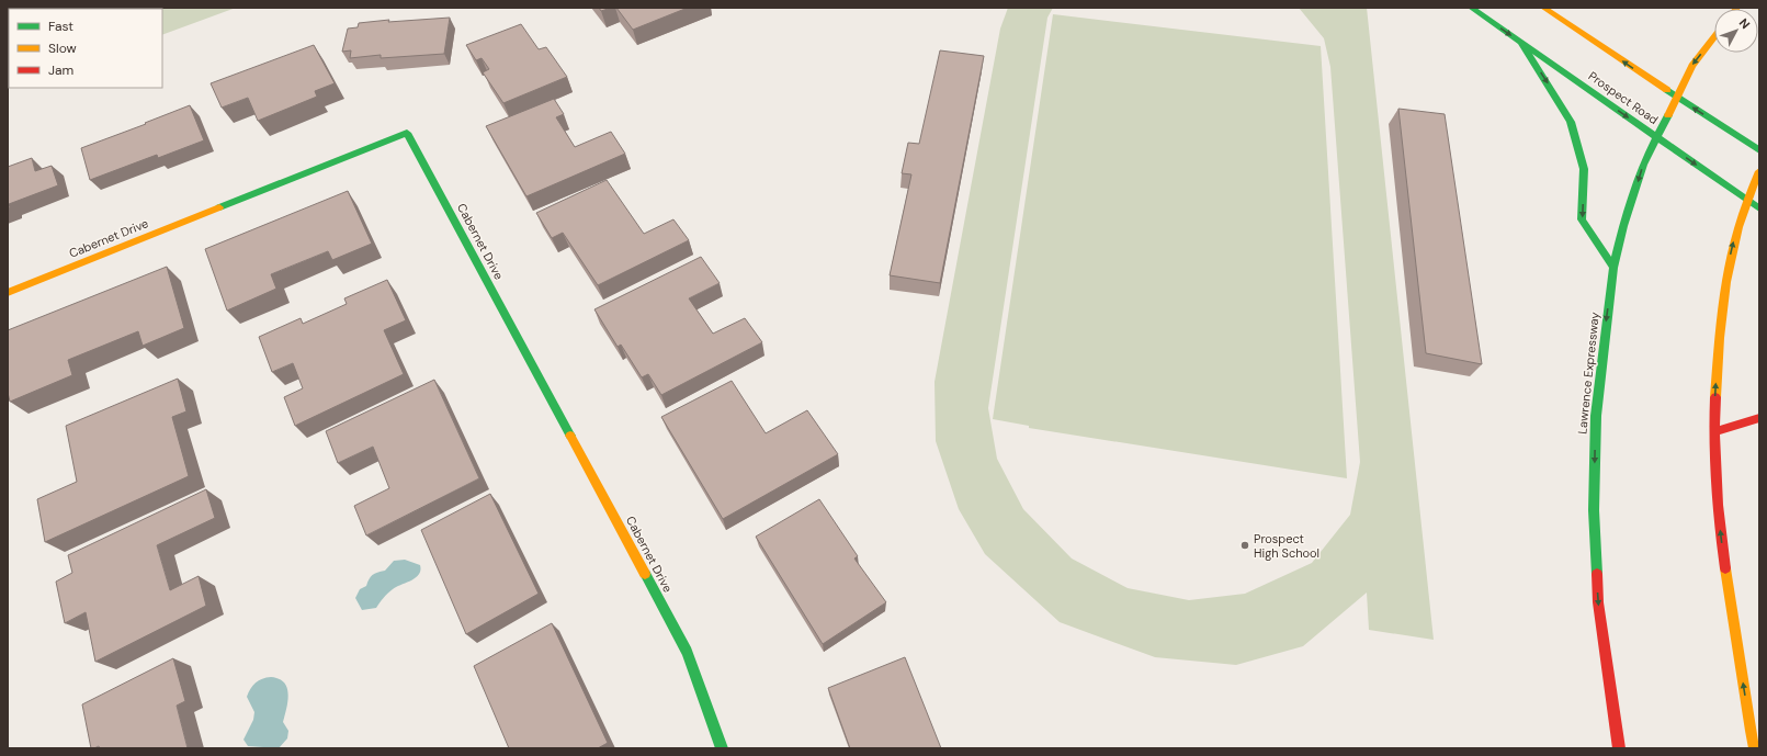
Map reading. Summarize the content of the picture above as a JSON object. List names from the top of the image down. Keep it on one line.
{"streets":{"main road":["Prospect Road","Cabernet Drive","Lawrence Expressway"]},"crossings":[["Prospect Road","Lawrence Expressway"]],"one_way":["Lawrence Expressway"],"places":["Prospect High School"],"legend":["Fast","Slow","Jam"],"north":"top right"}
